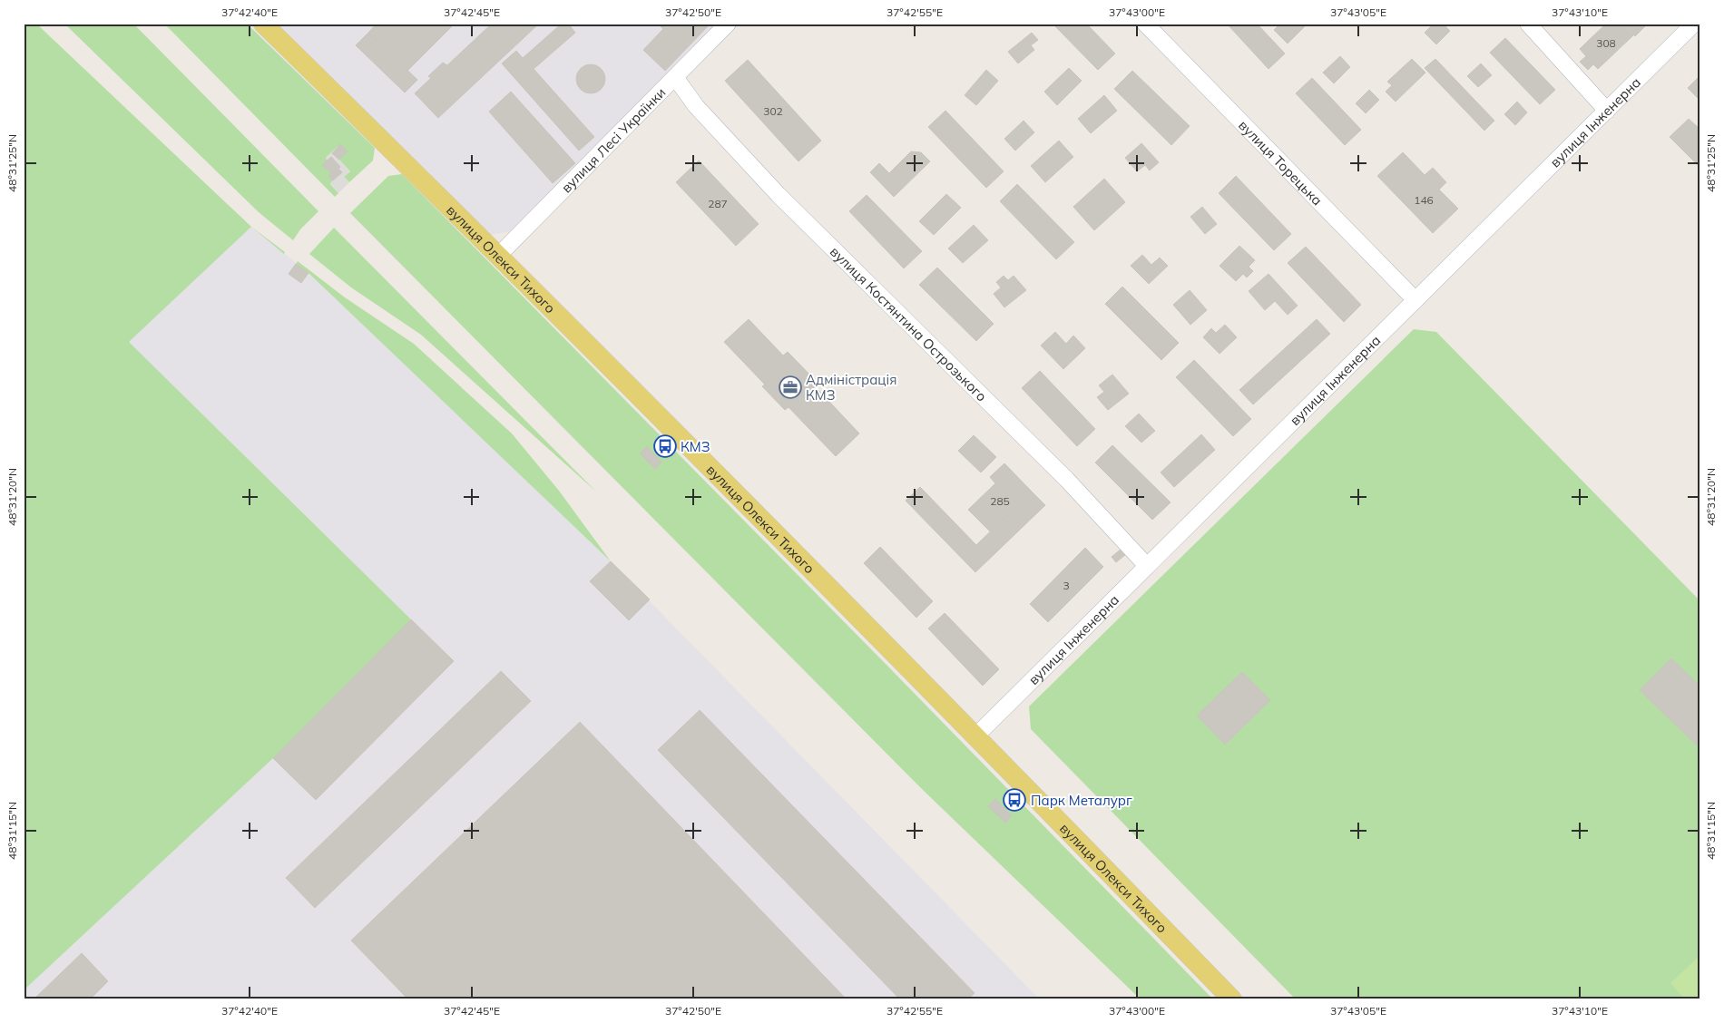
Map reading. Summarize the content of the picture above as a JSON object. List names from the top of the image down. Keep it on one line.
{"streets":{"main road":["вулиця Олекси Тихого"],"street":["вулиця Інженерна","вулиця Лесі Українки","вулиця Торецька","вулиця Костянтина Острозького"]},"crossings":[["вулиця Інженерна","вулиця Торецька"],["вулиця Інженерна","вулиця Олекси Тихого"],["вулиця Інженерна","вулиця Костянтина Острозького"],["вулиця Лесі Українки","вулиця Олекси Тихого"],["вулиця Лесі Українки","вулиця Костянтина Острозького"]],"places":{"office":["Адміністрація КМЗ"],"bus stop":["КМЗ","Парк Металург"]},"house_numbers":["308","302","146","287","285","3"],"coordinates":["37°42'40\"E","37°42'45\"E","37°42'50\"E","37°42'55\"E","37°43'00\"E","37°43'05\"E","37°43'10\"E","48°31'25\"N","48°31'20\"N","48°31'15\"N"]}
